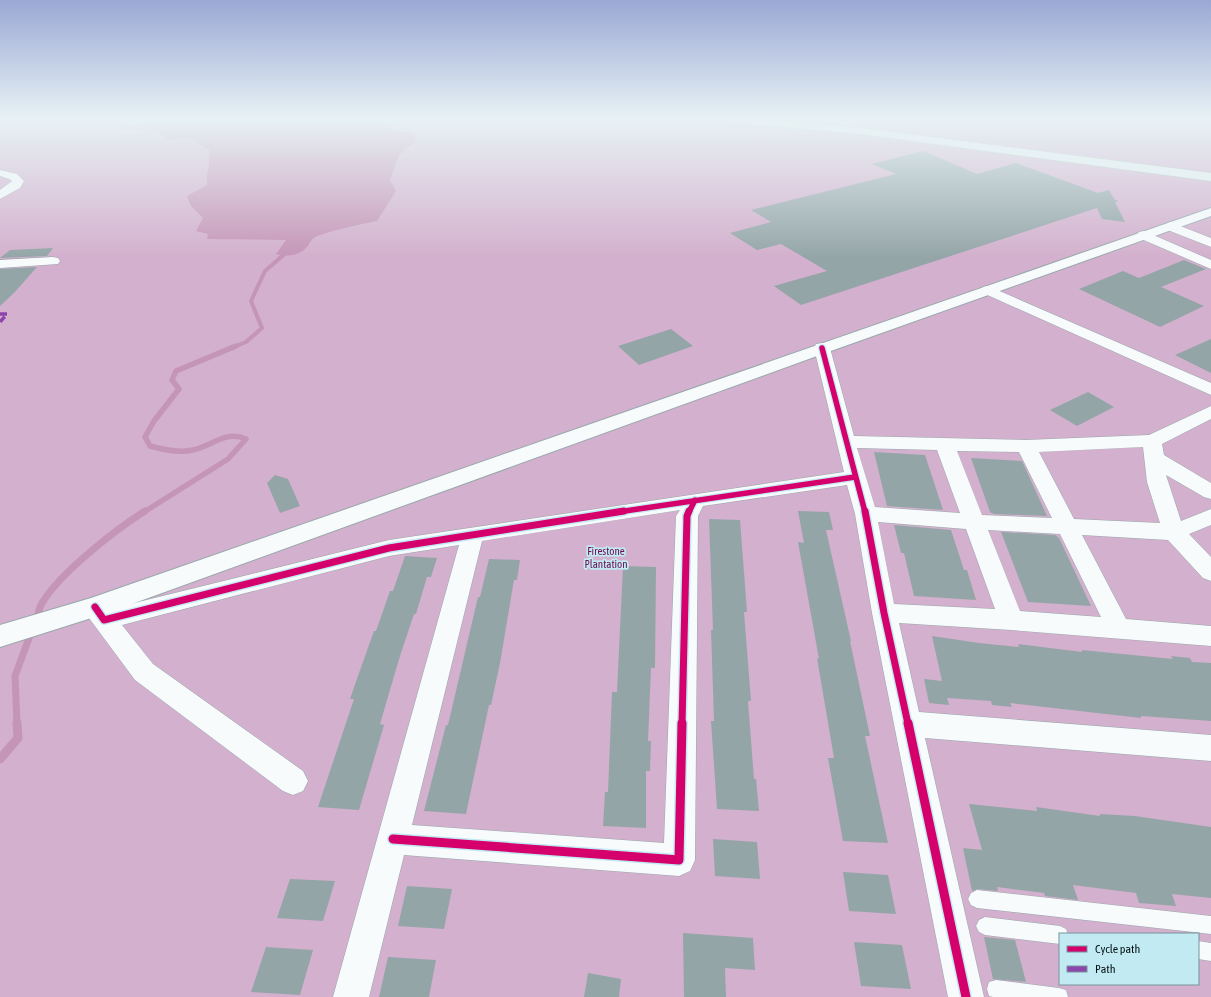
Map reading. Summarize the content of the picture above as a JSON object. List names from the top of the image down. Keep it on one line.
{"parks":["Firestone Plantation"],"legend":["Cycle path","Path"]}
